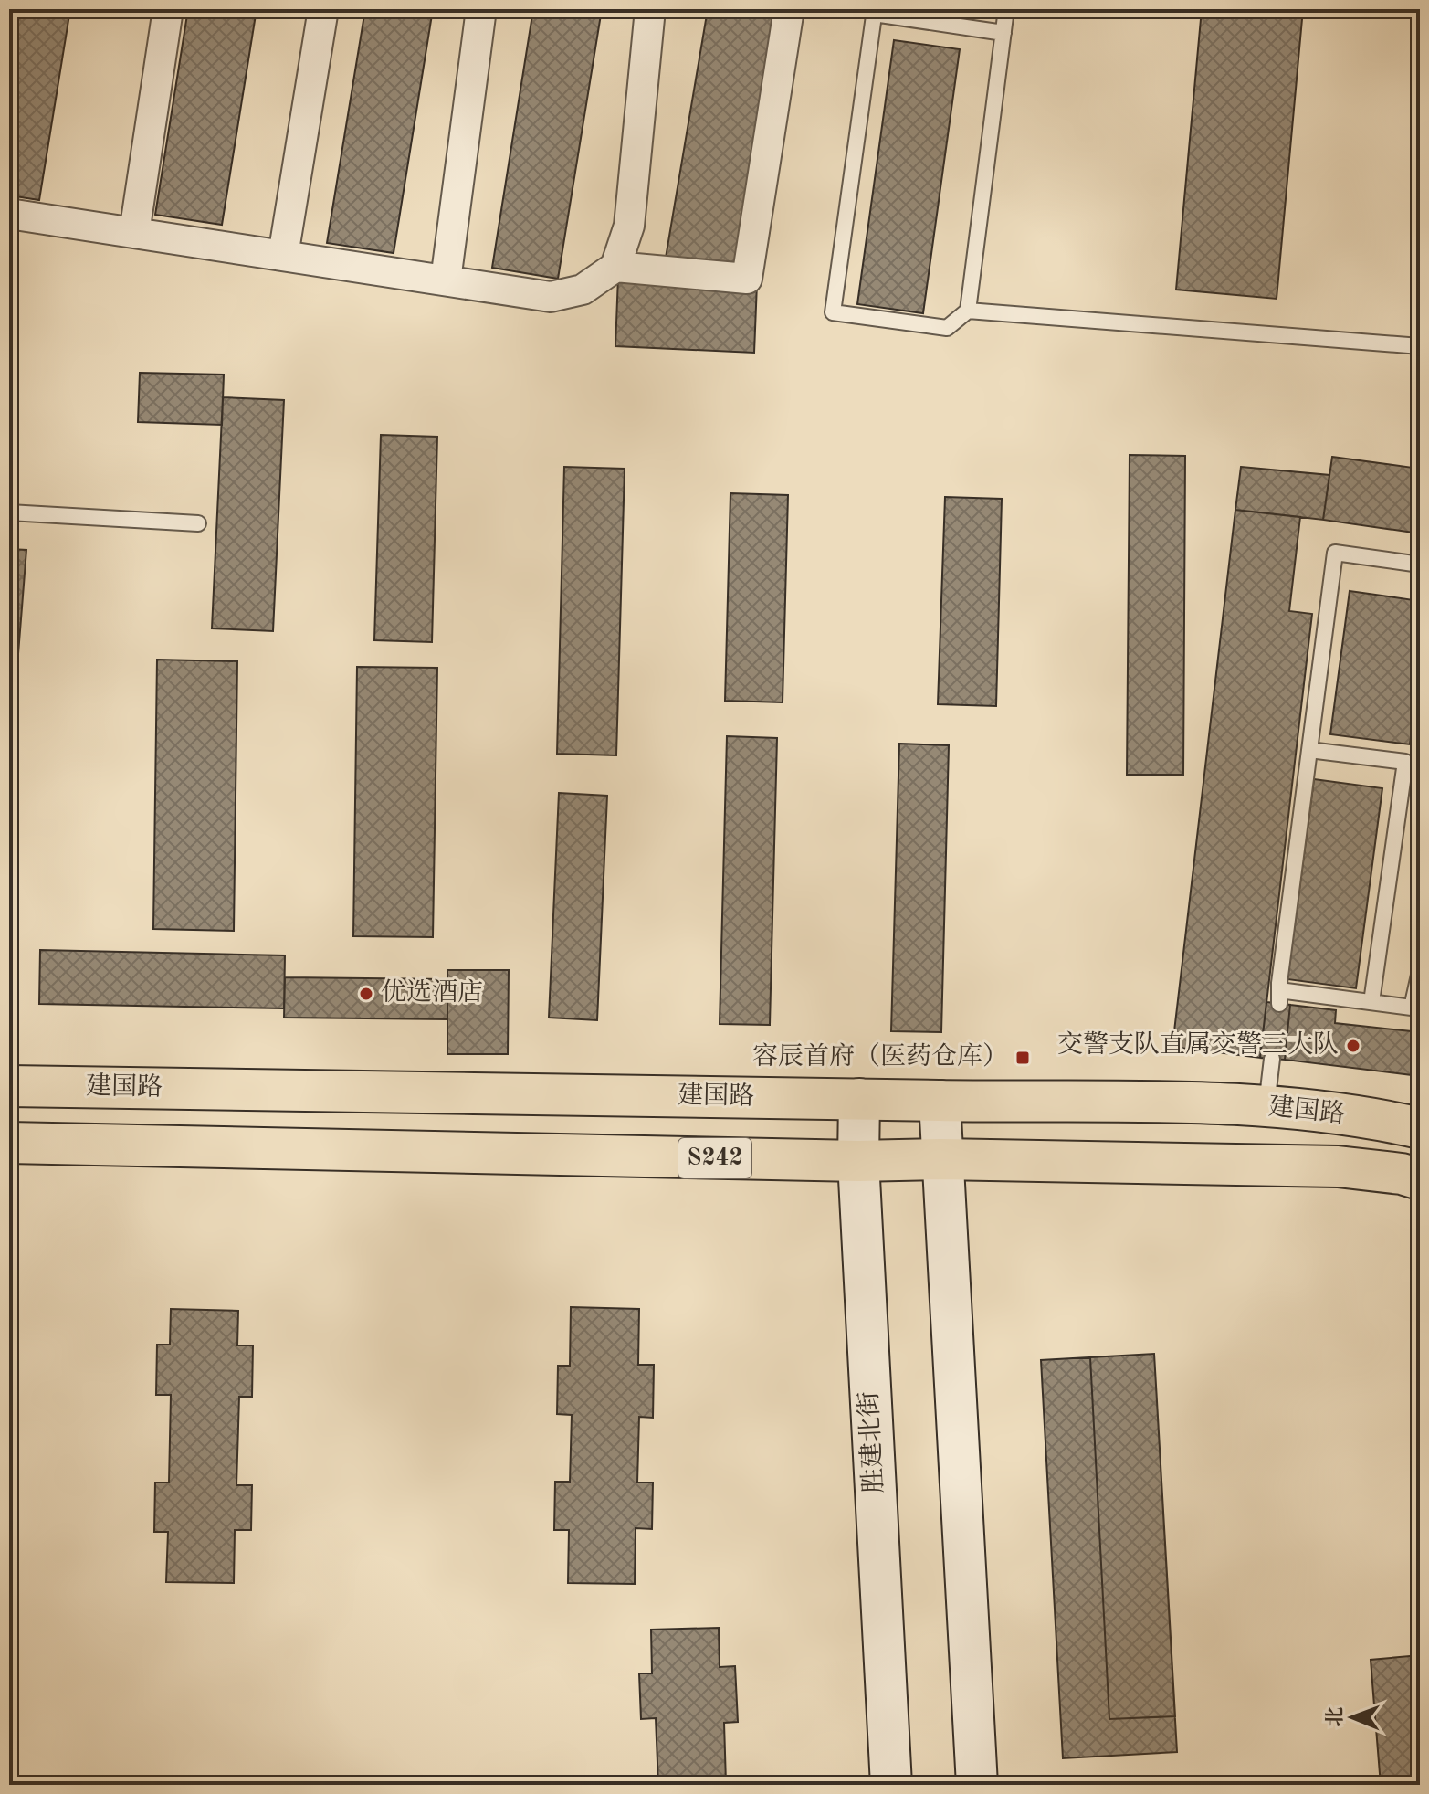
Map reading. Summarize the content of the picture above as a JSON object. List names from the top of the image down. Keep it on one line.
{"streets":{"main road":["建国路","S242","胜建北街"]},"crossings":[["建国路","胜建北街"]],"places":{"other":["优选酒店","交警支队直属交警三大队"],"transit":["容辰首府（医药仓库）"]},"north":"left"}
